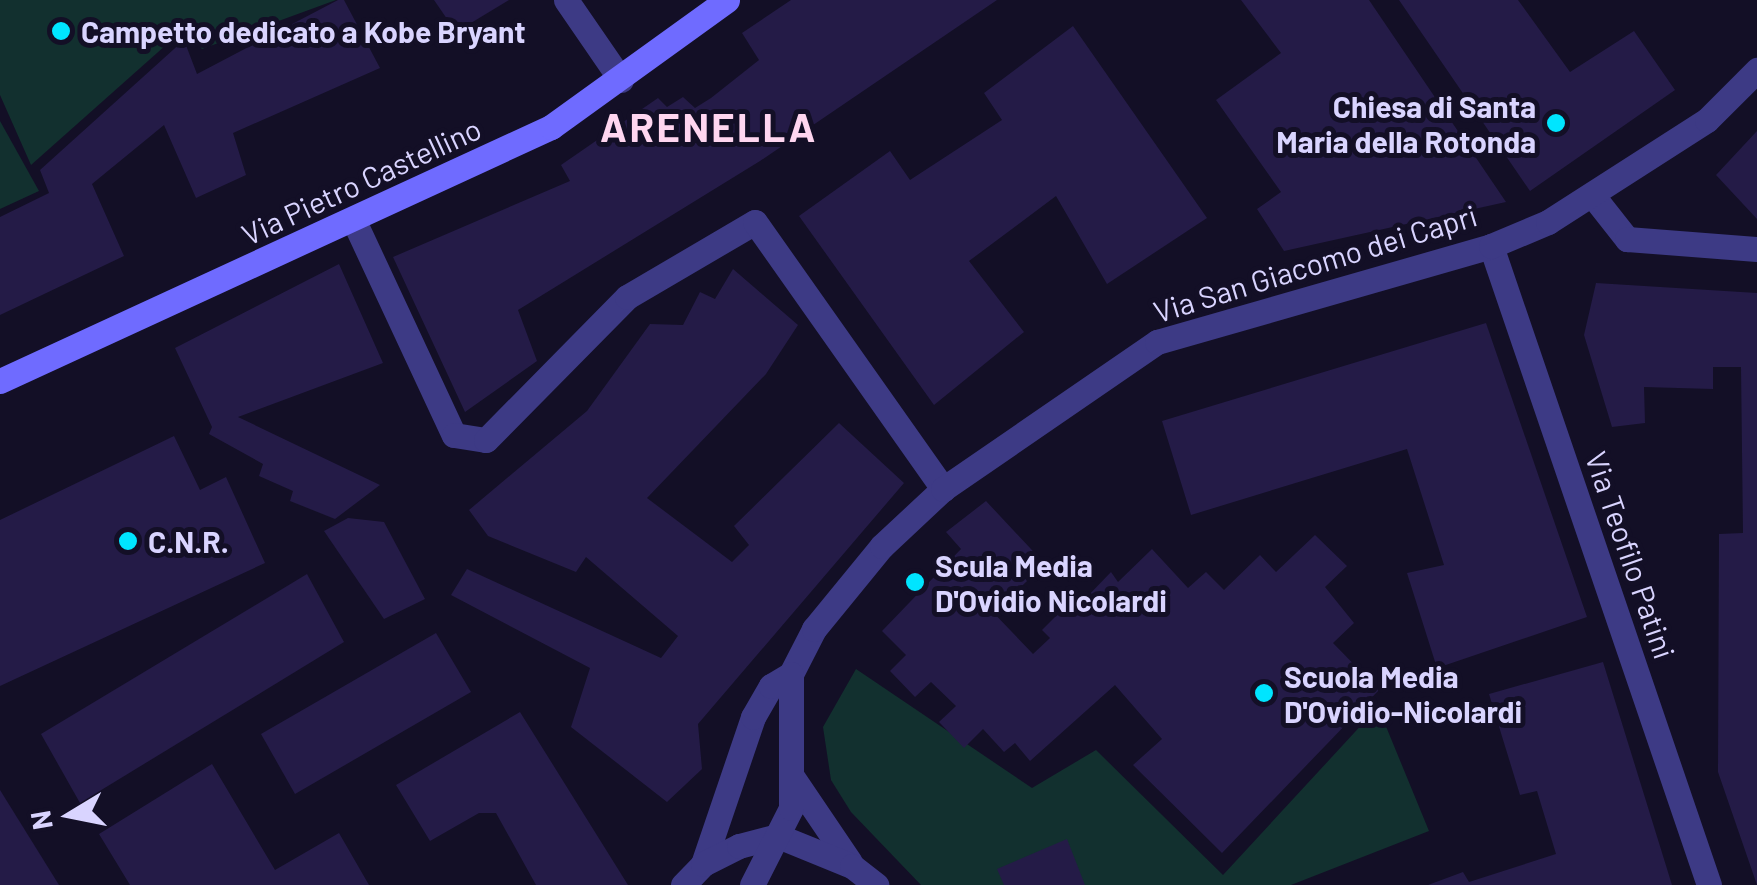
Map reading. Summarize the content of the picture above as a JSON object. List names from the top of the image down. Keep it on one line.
{"streets":{"street":["Via Pietro Castellino","Via San Giacomo dei Capri","Via Teofilo Patini"]},"crossings":[["Via San Giacomo dei Capri","Via Teofilo Patini"]],"districts":["ARENELLA"],"places":["Campetto dedicato a Kobe Bryant","Chiesa di Santa Maria della Rotonda","C.N.R.","Scula Media D'Ovidio Nicolardi","Scuola Media D'Ovidio-Nicolardi"],"north":"left"}
